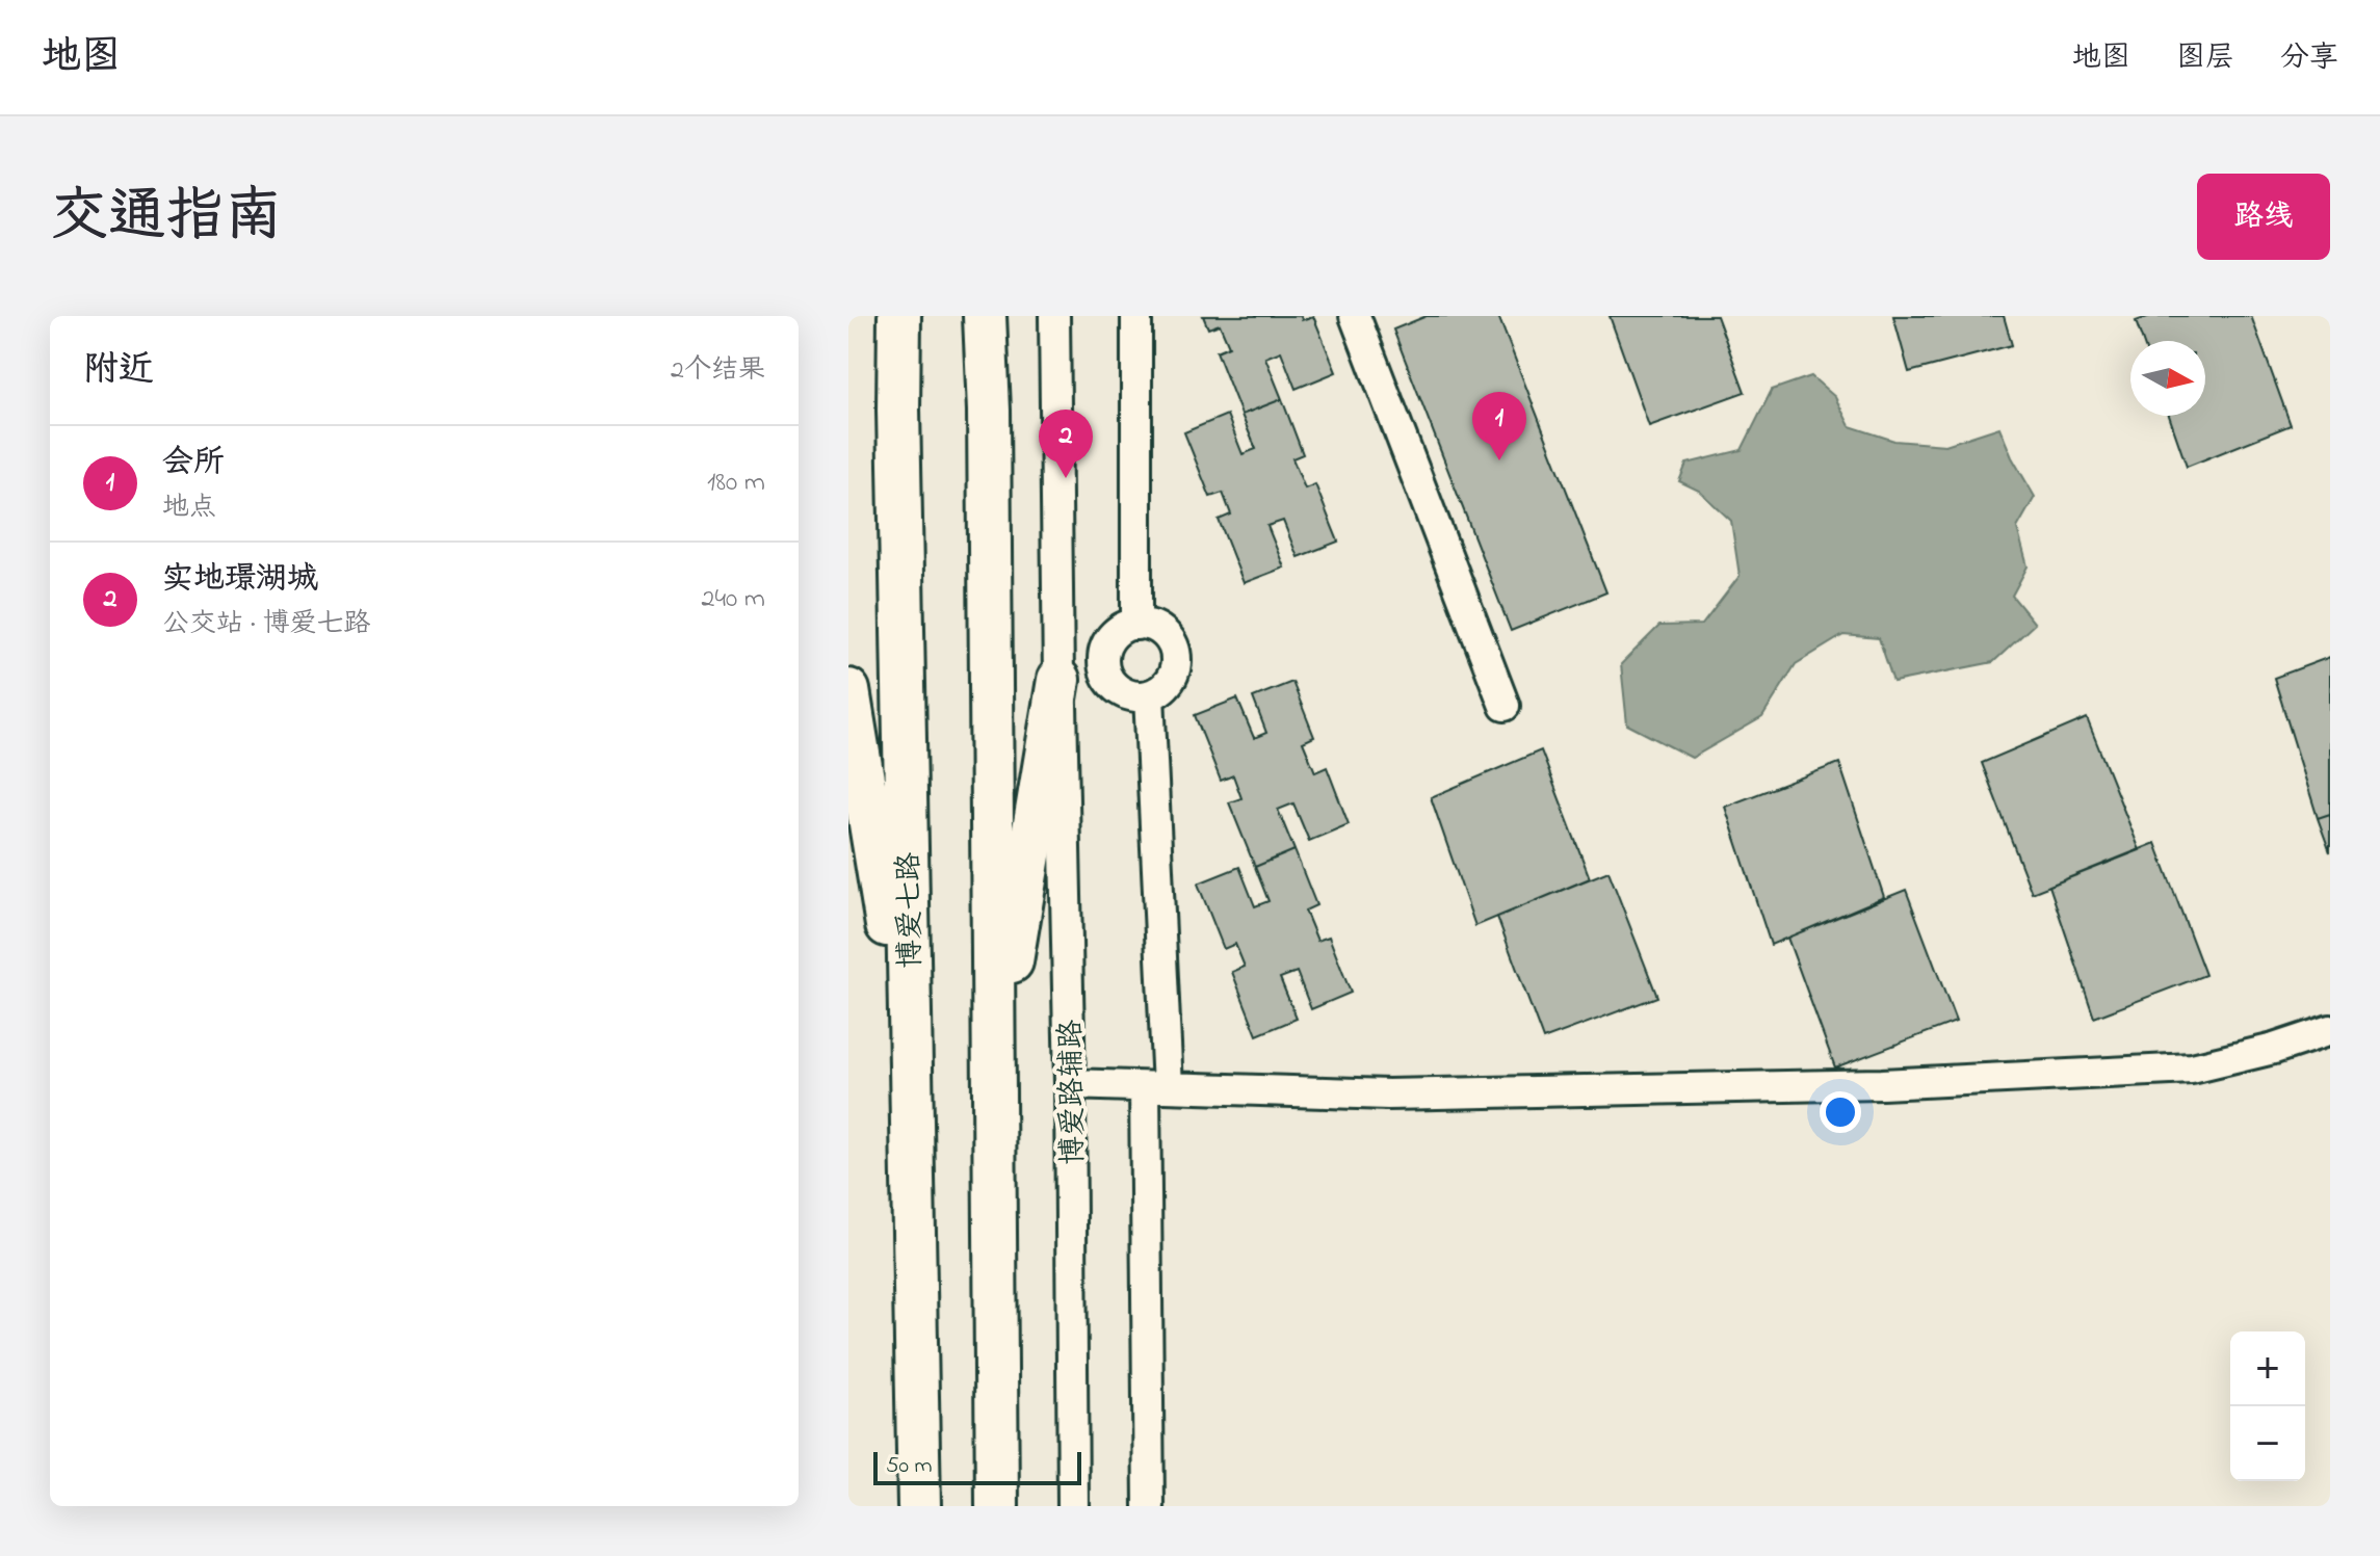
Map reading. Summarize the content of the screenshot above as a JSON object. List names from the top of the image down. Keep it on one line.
{"streets":{"highway":["博爱七路"],"street":["博爱路辅路"]},"scale_bar":"50 m","north":"right","page":{"header":"地图","nav":["地图","图层","分享"],"title":"交通指南","buttons":"路线","heading":["附近","2个结果"],"pins":["1","2"],"list":[{"mark":"1","name":"会所","note":"地点","value":"180 m"},{"mark":"2","name":"实地璟湖城","note":"公交站 · 博爱七路","value":"240 m"}],"map_buttons":["+","−"],"scale":"50 m"}}
